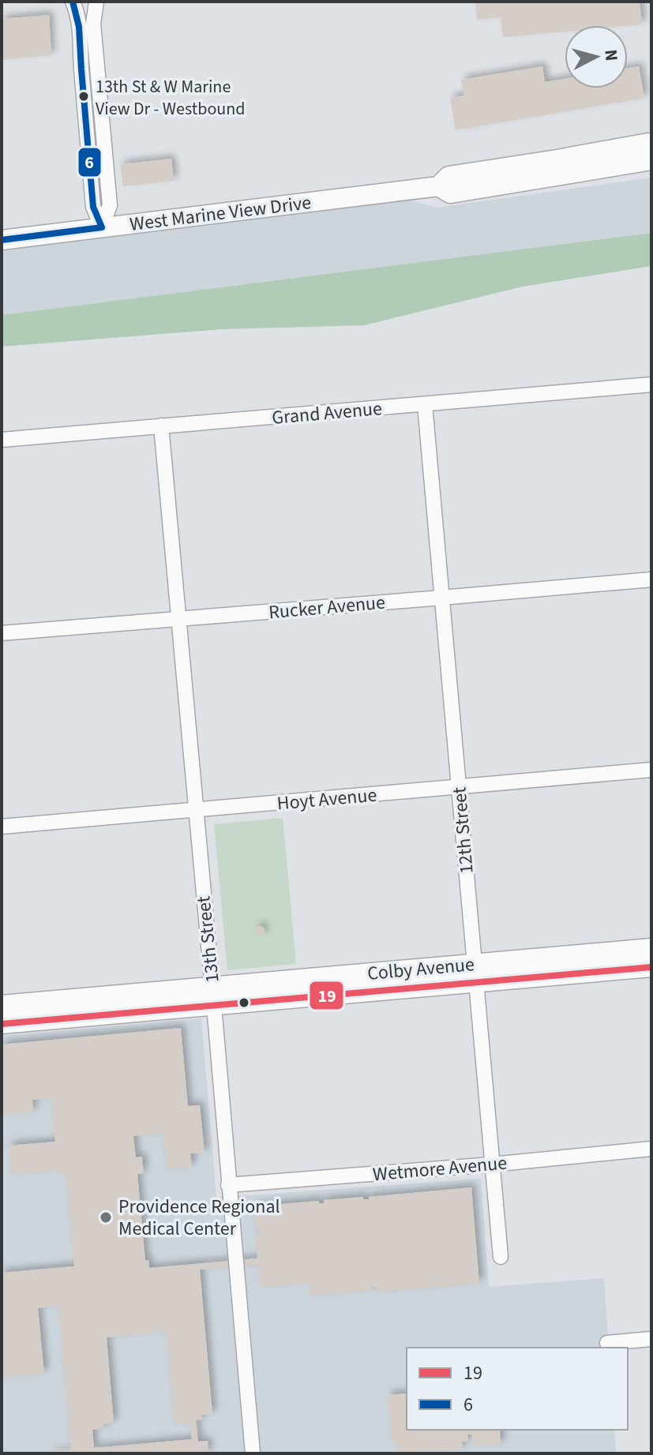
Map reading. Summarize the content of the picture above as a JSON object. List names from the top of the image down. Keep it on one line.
{"streets":{"main road":["West Marine View Drive","Colby Avenue"],"street":["Grand Avenue","Rucker Avenue","Hoyt Avenue","12th Street","13th Street","Wetmore Avenue"]},"crossings":[["Grand Avenue","12th Street"],["Grand Avenue","13th Street"],["Rucker Avenue","12th Street"],["Rucker Avenue","13th Street"],["Hoyt Avenue","12th Street"],["Hoyt Avenue","13th Street"],["12th Street","Colby Avenue"],["12th Street","Wetmore Avenue"],["13th Street","Colby Avenue"],["13th Street","Wetmore Avenue"]],"places":["13th St & W Marine View Dr - Westbound","Providence Regional Medical Center"],"lines":["transit line 6","transit line 19"],"legend":["19","6"],"north":"right"}
